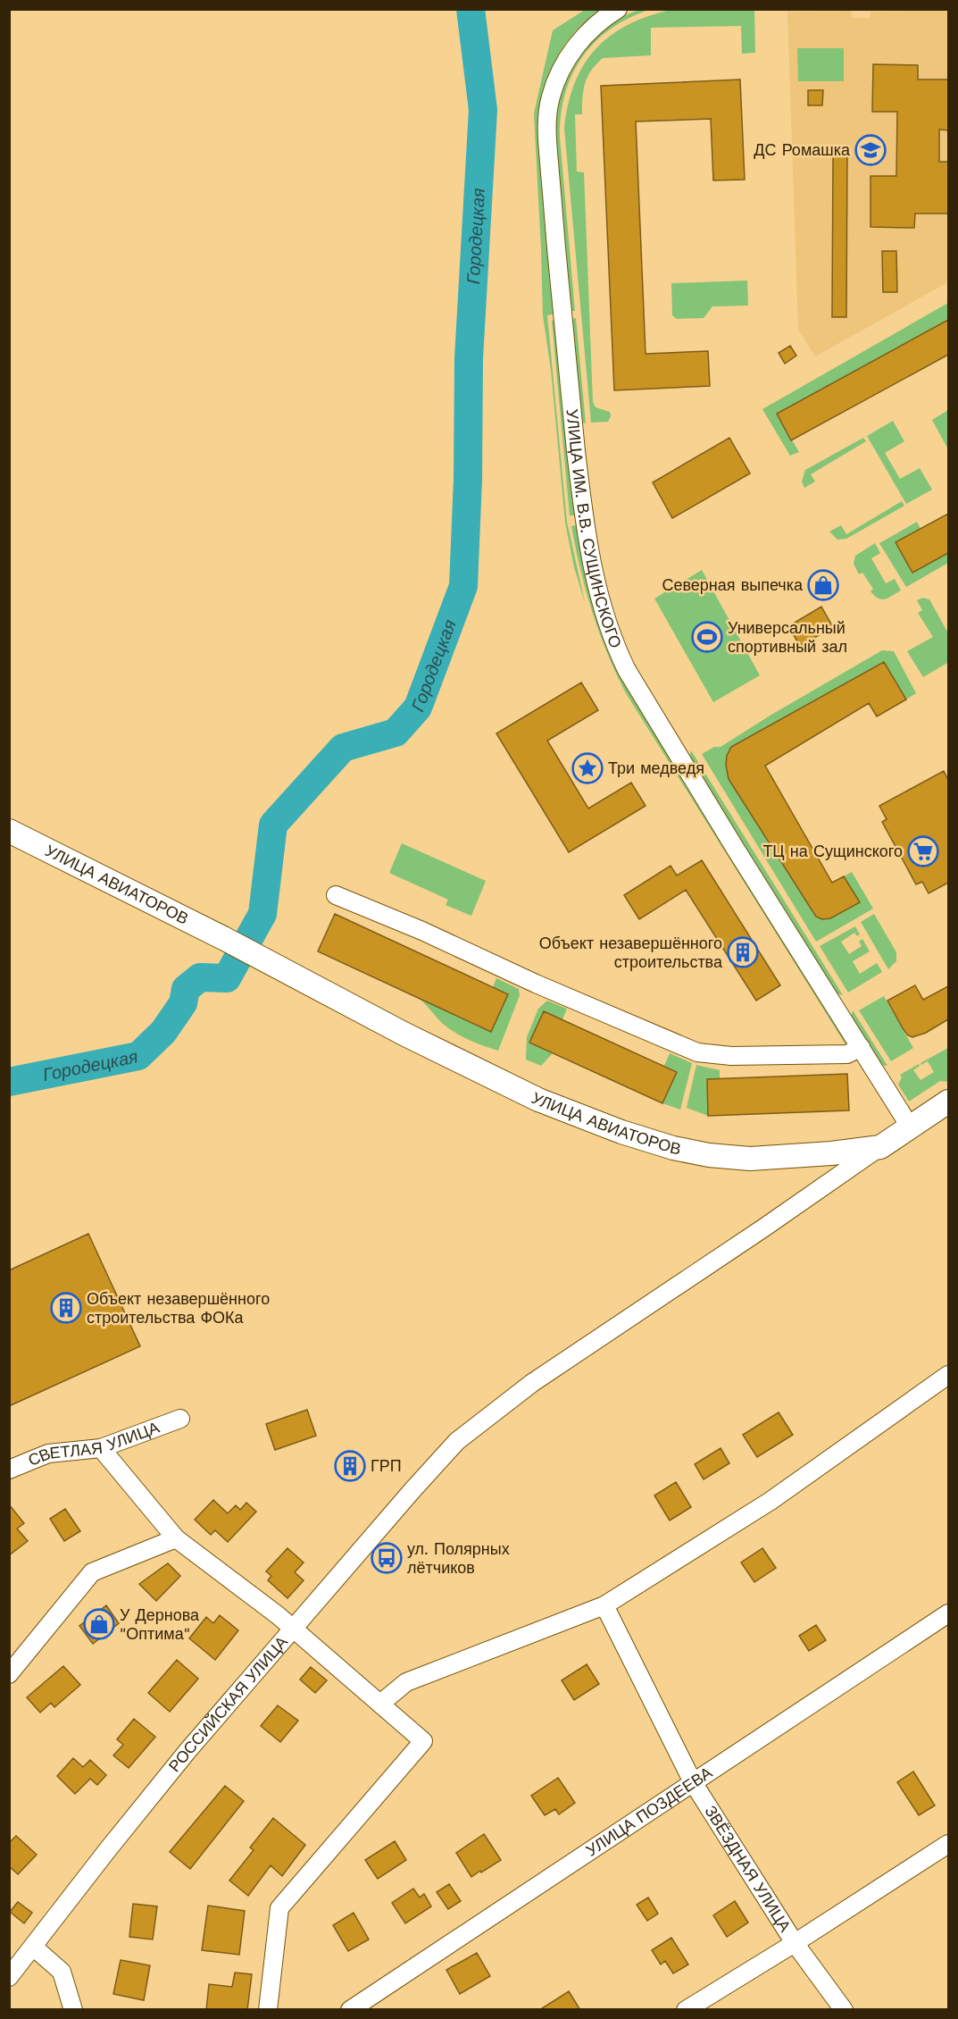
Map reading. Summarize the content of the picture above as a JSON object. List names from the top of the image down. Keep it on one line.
{"streets":{"main road":["УЛИЦА АВИАТОРОВ"],"street":["УЛИЦА ИМ. В.В. СУЩИНСКОГО","СВЕТЛАЯ УЛИЦА","РОССИЙСКАЯ УЛИЦА","УЛИЦА ПОЗДЕЕВА","ЗВЁЗДНАЯ УЛИЦА"]},"crossings":[["УЛИЦА ИМ. В.В. СУЩИНСКОГО","УЛИЦА АВИАТОРОВ"],["УЛИЦА АВИАТОРОВ","РОССИЙСКАЯ УЛИЦА"],["УЛИЦА ПОЗДЕЕВА","ЗВЁЗДНАЯ УЛИЦА"]],"water":["Городецкая"],"places":{"school or university":["ДС Ромашка"],"shop":["Северная выпечка","У Дернова \"Оптима\""],"sports":["Универсальный спортивный зал"],"place":["Три медведя"],"supermarket":["ТЦ на Сущинского"],"building":["Объект незавершённого строительства","Объект незавершённого строительства ФОКа","ГРП"],"bus stop":["ул. Полярных лётчиков"]}}
